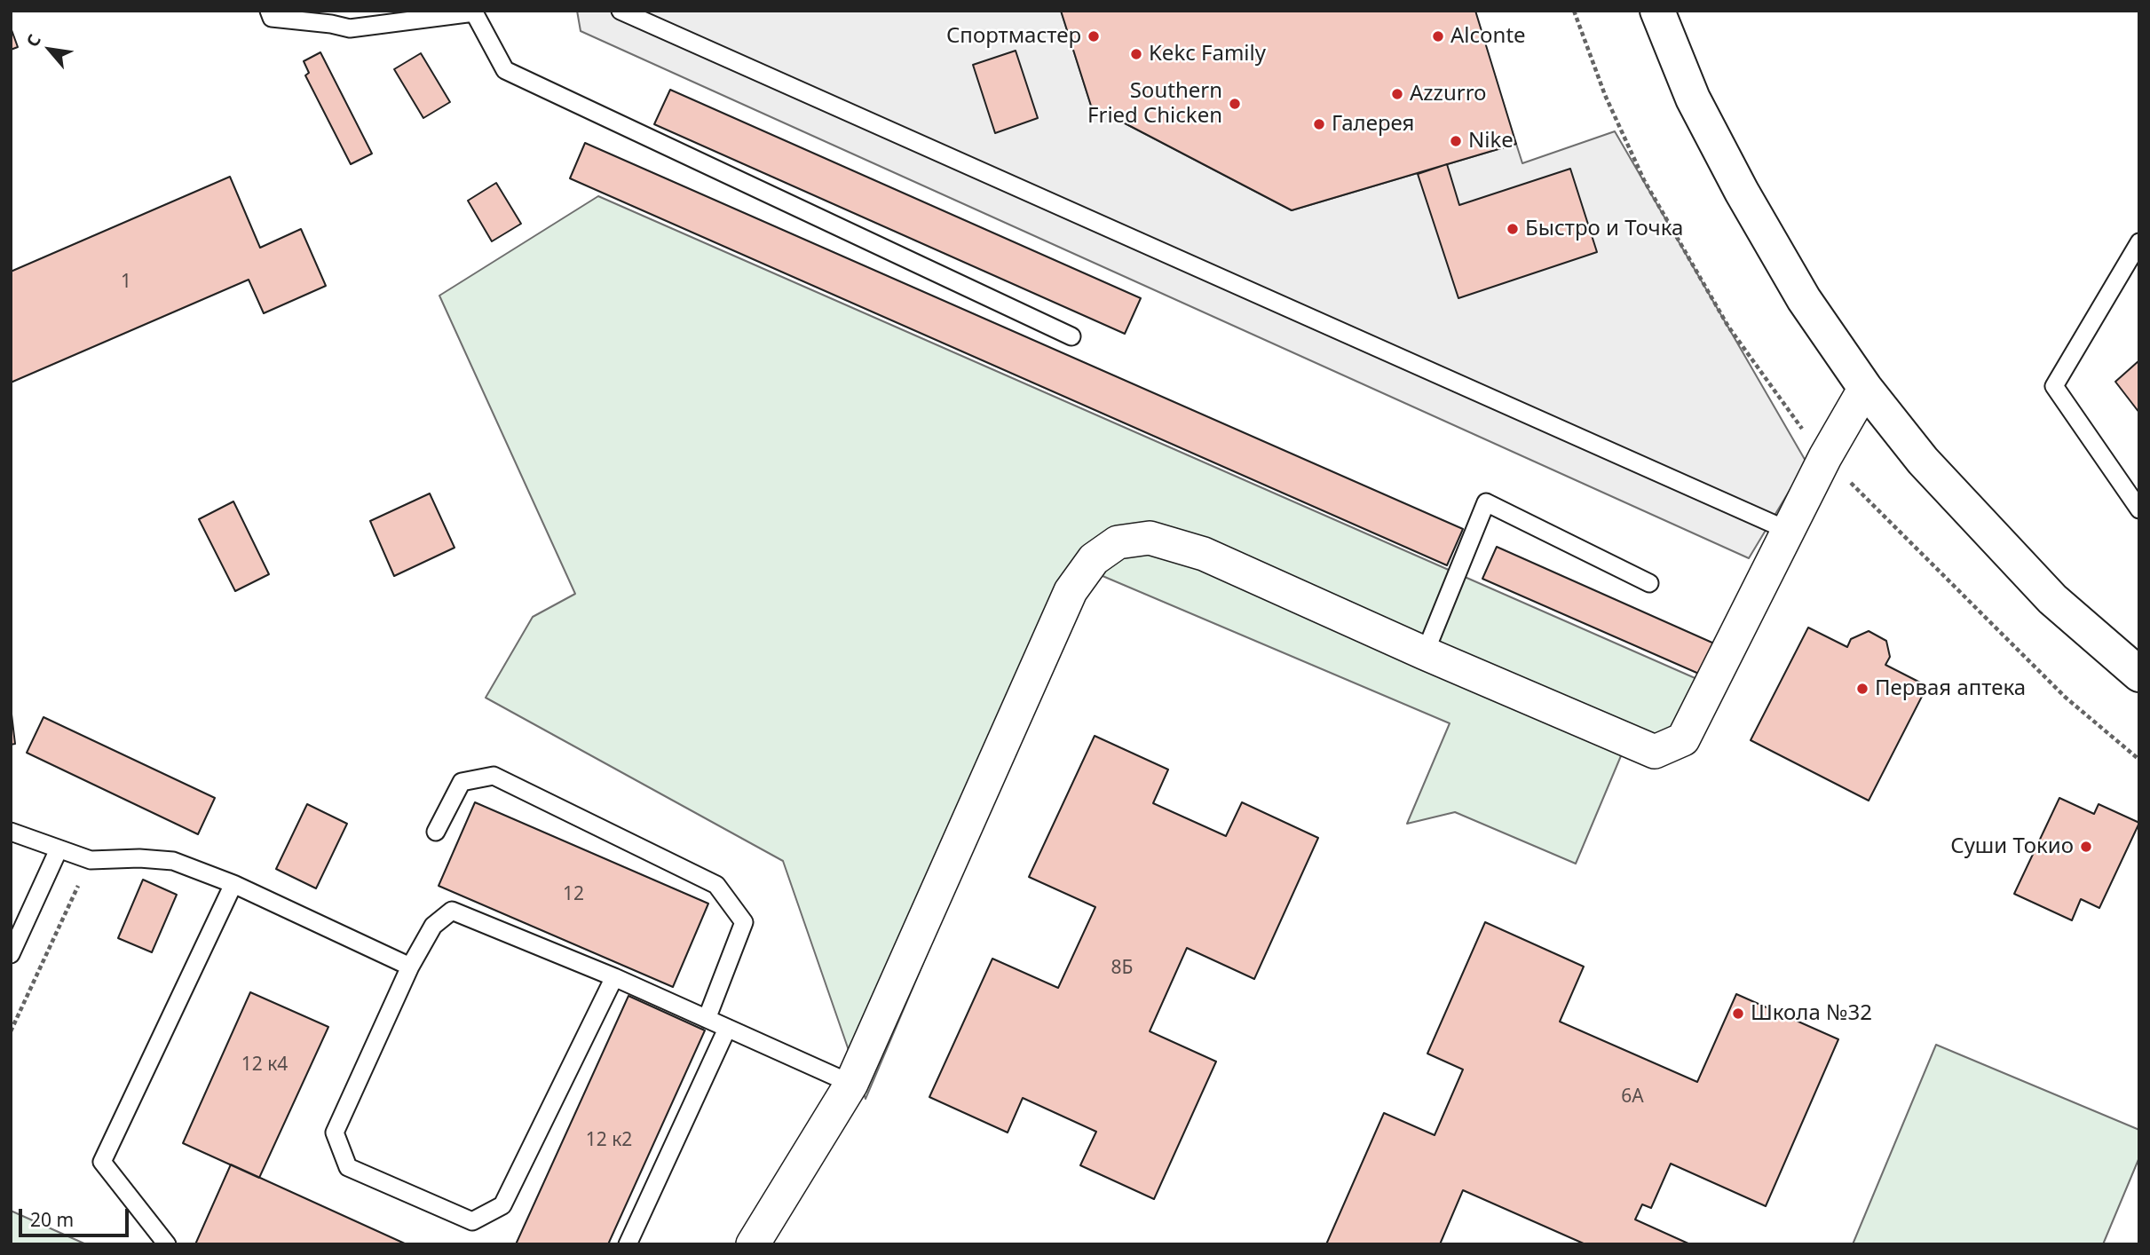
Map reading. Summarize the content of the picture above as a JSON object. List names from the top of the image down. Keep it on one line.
{"places":["Спортмастер","Alconte","Kekc Family","Azzurro","Southern Fried Chicken","Галерея","Nike","Быстро и Точка","Первая аптека","Суши Токио","Школа №32"],"house_numbers":["1","12","8Б","12 к4","6А","12 к2"],"scale_bar":"20 m","north":"top left"}
